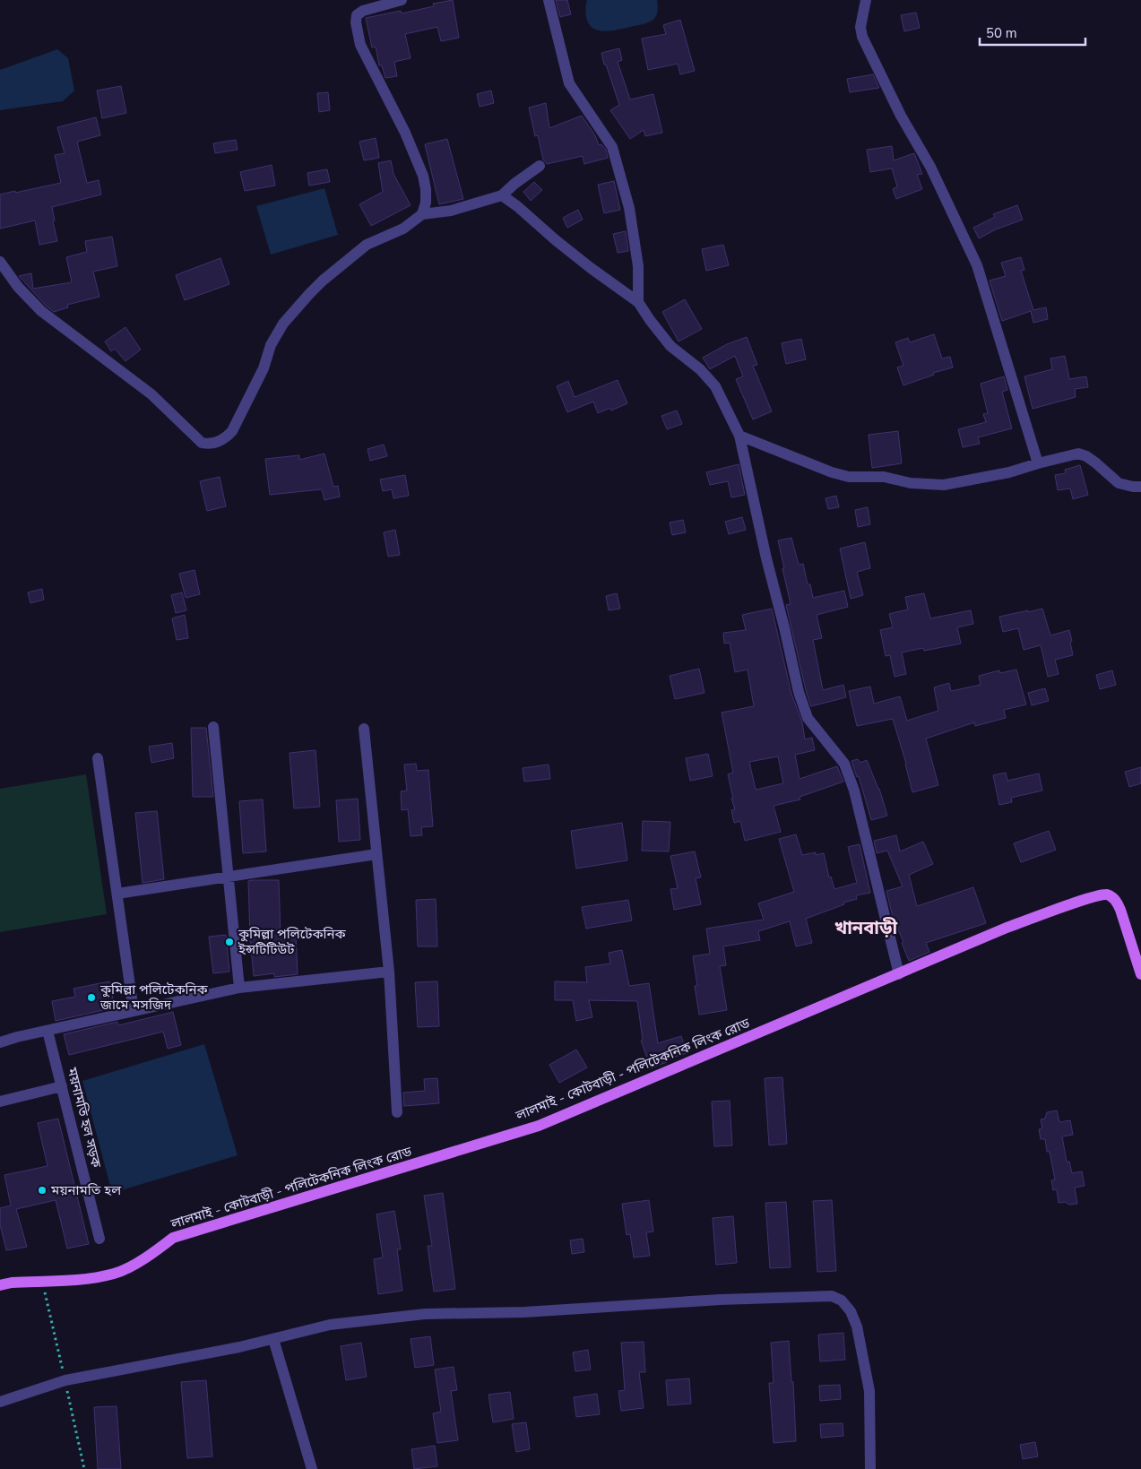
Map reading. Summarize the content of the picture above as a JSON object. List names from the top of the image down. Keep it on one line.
{"streets":{"main road":["লালমাই - কোটবাড়ী - পলিটেকনিক লিংক রোড"],"street":["ময়নামতি হল সড়ক"]},"districts":["খানবাড়ী"],"places":["কুমিল্লা পলিটেকনিক ইন্সটিটিউট","কুমিল্লা পলিটেকনিক জামে মসজিদ","ময়নামতি হল"],"scale_bar":"50 m"}
